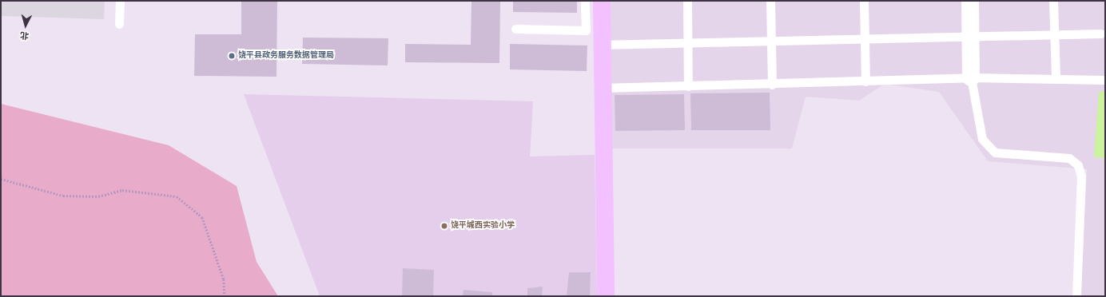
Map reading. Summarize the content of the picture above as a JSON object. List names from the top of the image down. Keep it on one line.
{"places":["饶平县政务服务数据管理局","饶平城西实验小学"],"north":"bottom"}
